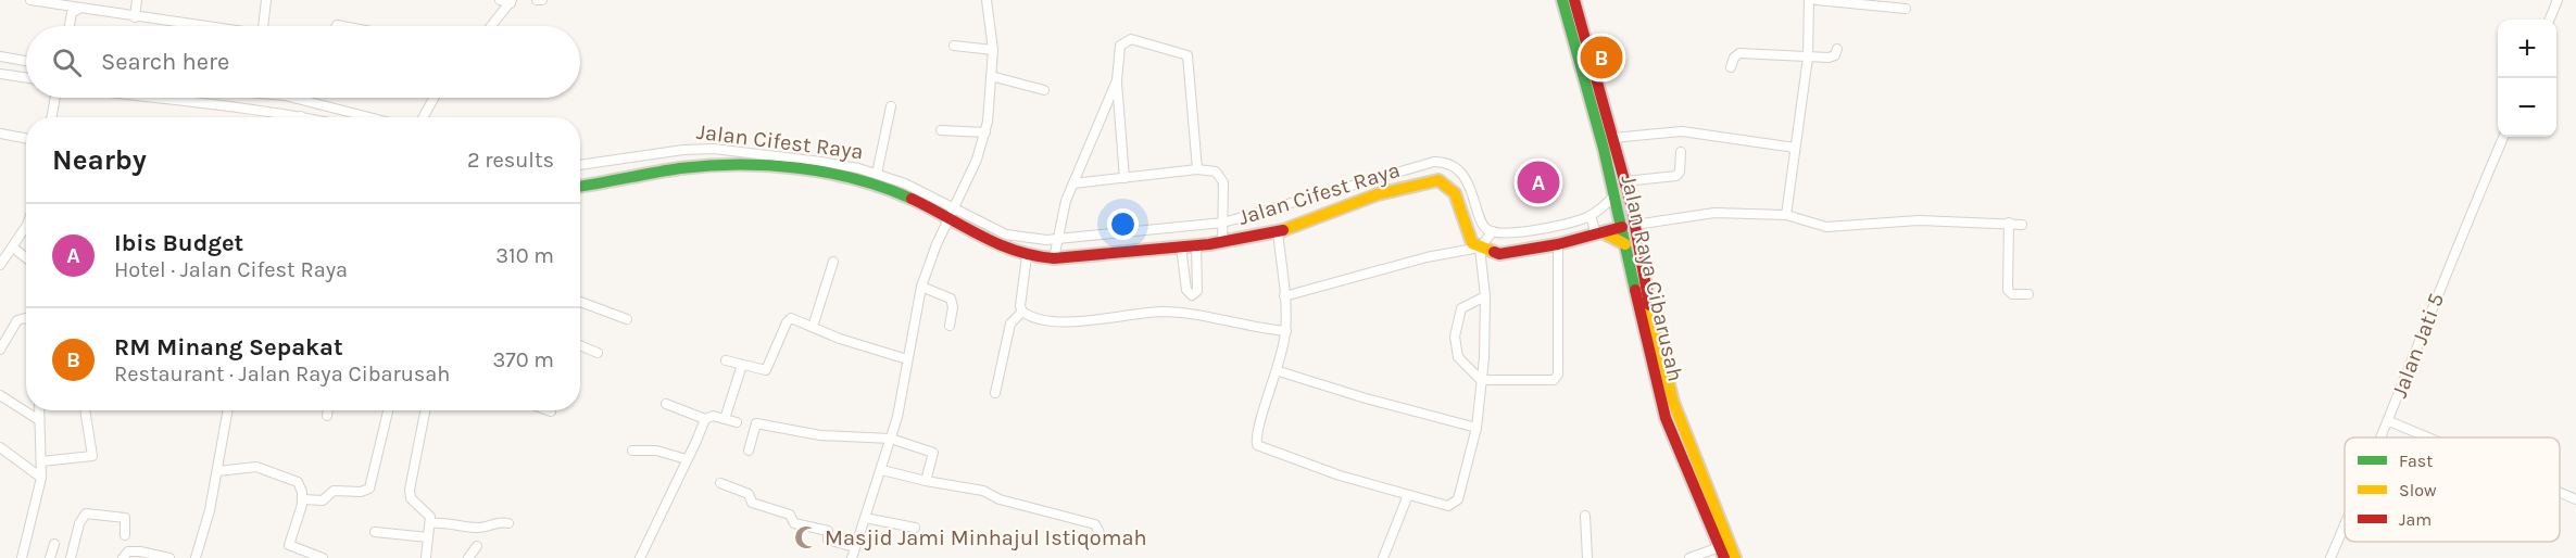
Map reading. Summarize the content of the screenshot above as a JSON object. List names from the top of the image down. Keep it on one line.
{"streets":{"main road":["Jalan Cifest Raya","Jalan Raya Cibarusah"],"street":["Jalan Jati 5"]},"places":{"mosque":["Masjid Jami Minhajul Istiqomah"]},"legend":["Fast","Slow","Jam"],"page":{"map_buttons":["+","−"],"search":"Search here","pins":["B","A"],"heading":["Nearby","2 results"],"list":[{"mark":"A","name":"Ibis Budget","note":"Hotel · Jalan Cifest Raya","value":"310 m"},{"mark":"B","name":"RM Minang Sepakat","note":"Restaurant · Jalan Raya Cibarusah","value":"370 m"}]}}
